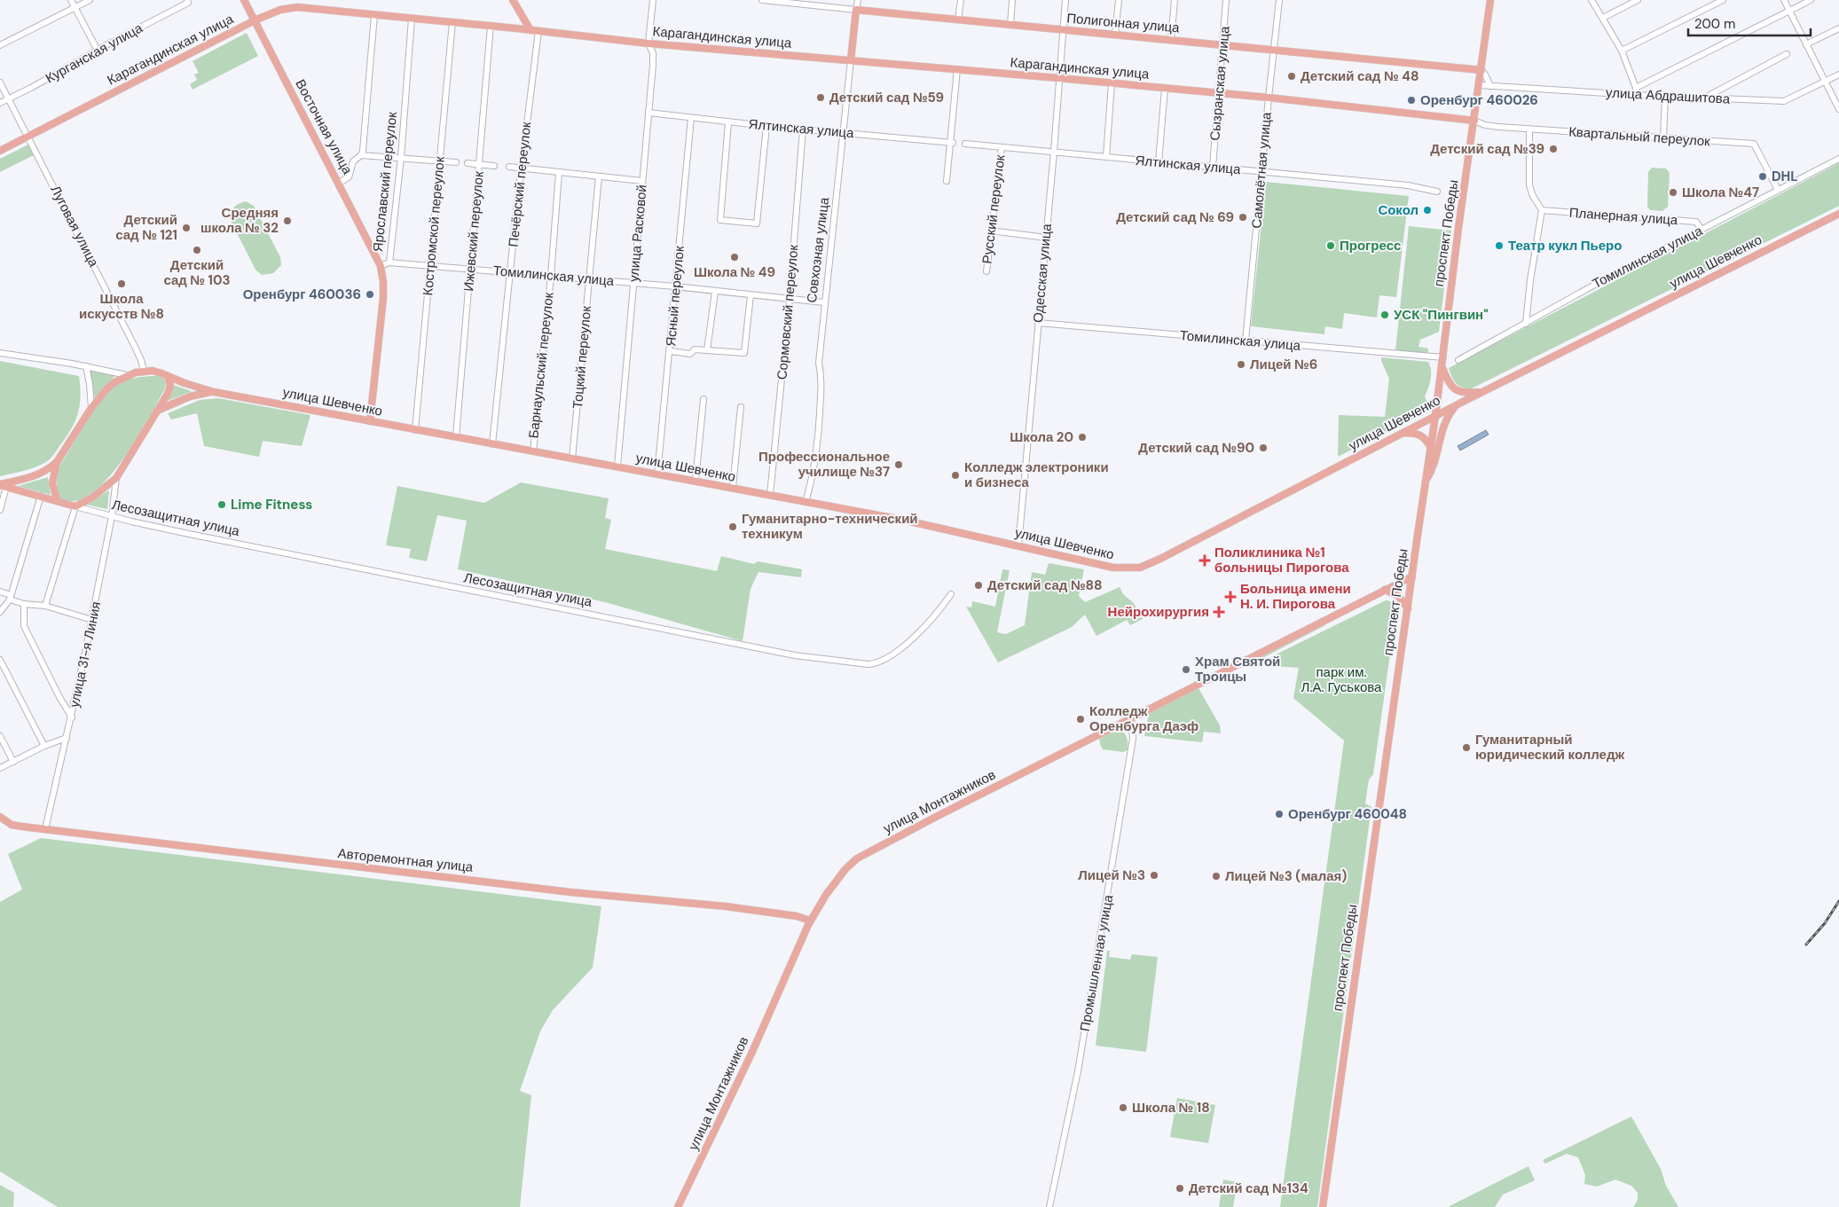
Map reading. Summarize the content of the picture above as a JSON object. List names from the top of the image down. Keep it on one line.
{"streets":{"main road":["Полигонная улица","Карагандинская улица","Восточная улица","Ярославский переулок","проспект Победы","Совхозная улица","улица Шевченко","улица Монтажников","Авторемонтная улица"],"street":["Курганская улица","Сызранская улица","улица Абдрашитова","Ялтинская улица","Квартальный переулок","Самолётная улица","Печёрский переулок","Русский переулок","Планерная улица","Луговая улица","Костромской переулок","Ижевский переулок","улица Расковой","Томилинская улица","Одесская улица","Ясный переулок","Сормовский переулок","Тоцкий переулок","Барнаульский переулок","Лесозащитная улица","улица 31-я Линия","Промышленная улица"]},"crossings":[["Полигонная улица","Сызранская улица"],["Полигонная улица","Самолётная улица"],["Полигонная улица","проспект Победы"],["Полигонная улица","Совхозная улица"],["Полигонная улица","Одесская улица"],["Карагандинская улица","Сызранская улица"],["Карагандинская улица","Восточная улица"],["Карагандинская улица","Квартальный переулок"],["Карагандинская улица","Самолётная улица"],["Карагандинская улица","Ярославский переулок"],["Карагандинская улица","Печёрский переулок"],["Карагандинская улица","Луговая улица"],["Карагандинская улица","Костромской переулок"],["Карагандинская улица","Ижевский переулок"],["Карагандинская улица","улица Расковой"],["Карагандинская улица","проспект Победы"],["Карагандинская улица","Совхозная улица"],["Карагандинская улица","Одесская улица"],["Курганская улица","Луговая улица"],["Сызранская улица","Ялтинская улица"],["улица Абдрашитова","проспект Победы"],["Восточная улица","Ярославский переулок"],["Ялтинская улица","Самолётная улица"],["Ялтинская улица","Русский переулок"],["Ялтинская улица","улица Расковой"],["Ялтинская улица","Совхозная улица"],["Ялтинская улица","Одесская улица"],["Ялтинская улица","Ясный переулок"],["Ялтинская улица","Сормовский переулок"],["Квартальный переулок","проспект Победы"],["Квартальный переулок","Томилинская улица"],["Самолётная улица","Томилинская улица"],["Ярославский переулок","Томилинская улица"],["Ярославский переулок","улица Шевченко"],["Печёрский переулок","Томилинская улица"],["Печёрский переулок","улица Шевченко"],["Планерная улица","Томилинская улица"],["Луговая улица","улица Шевченко"],["Костромской переулок","Томилинская улица"],["Костромской переулок","улица Шевченко"],["Ижевский переулок","Томилинская улица"],["Ижевский переулок","улица Шевченко"],["улица Расковой","Томилинская улица"],["улица Расковой","улица Шевченко"],["проспект Победы","Томилинская улица"],["проспект Победы","улица Шевченко"],["проспект Победы","улица Монтажников"],["Совхозная улица","Томилинская улица"],["Совхозная улица","улица Шевченко"],["Томилинская улица","Одесская улица"],["Томилинская улица","Ясный переулок"],["Томилинская улица","Сормовский переулок"],["Томилинская улица","Тоцкий переулок"],["Томилинская улица","Барнаульский переулок"],["улица Шевченко","Одесская улица"],["улица Шевченко","Ясный переулок"],["улица Шевченко","Сормовский переулок"],["улица Шевченко","Тоцкий переулок"],["улица Шевченко","Барнаульский переулок"],["Лесозащитная улица","улица 31-я Линия"],["улица 31-я Линия","Авторемонтная улица"],["улица Монтажников","Авторемонтная улица"],["улица Монтажников","Промышленная улица"]],"parks":["парк им. Л.А. Гуськова"],"places":{"other":["Детский сад № 48","Детский сад №59","Оренбург 460026","Детский сад №39","DHL","Школа №47","Сокол","Детский сад № 69","Средняя школа № 32","Детский сад № 121","Прогресс","Театр кукл Пьеро","Детский сад № 103","Школа № 49","Школа искусств №8","Оренбург 460036","УСК \"Пингвин\"","Лицей №6","Школа 20","Детский сад №90","Профессиональное училище №37","Колледж электроники и бизнеса","Lime Fitness","Гуманитарно-технический техникум","Детский сад №88","Храм Святой Троицы","Колледж Оренбурга Даэф","Гуманитарный юридический колледж","Оренбург 460048","Лицей №3","Лицей №3 (малая)","Школа № 18","Детский сад №134"],"health":["Поликлиника №1 больницы Пирогова","Больница имени Н. И. Пирогова","Нейрохирургия"]},"scale_bar":"200 m"}
